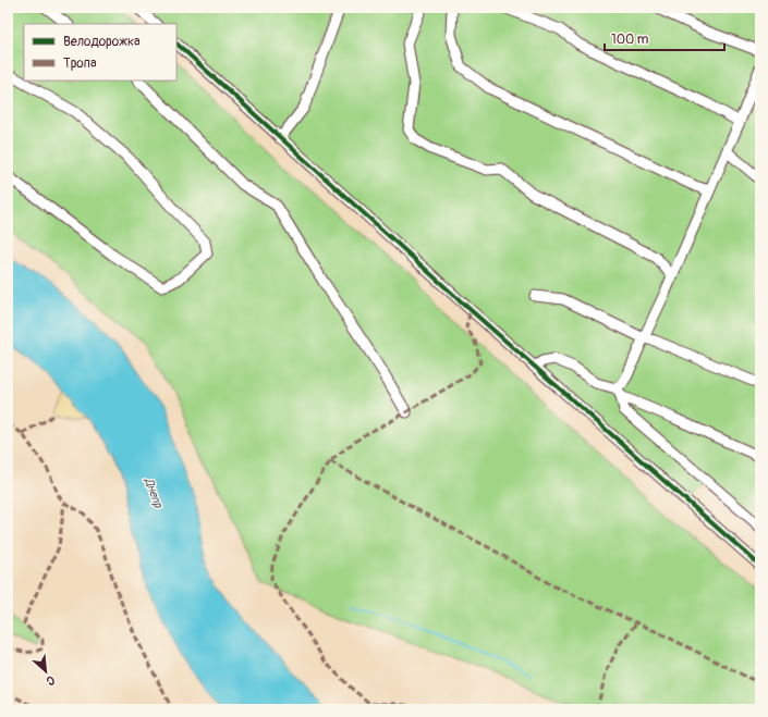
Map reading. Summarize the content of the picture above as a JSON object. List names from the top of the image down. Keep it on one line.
{"water":["Днепр"],"legend":["Велодорожка","Тропа"],"scale_bar":"100 m","north":"bottom right"}
